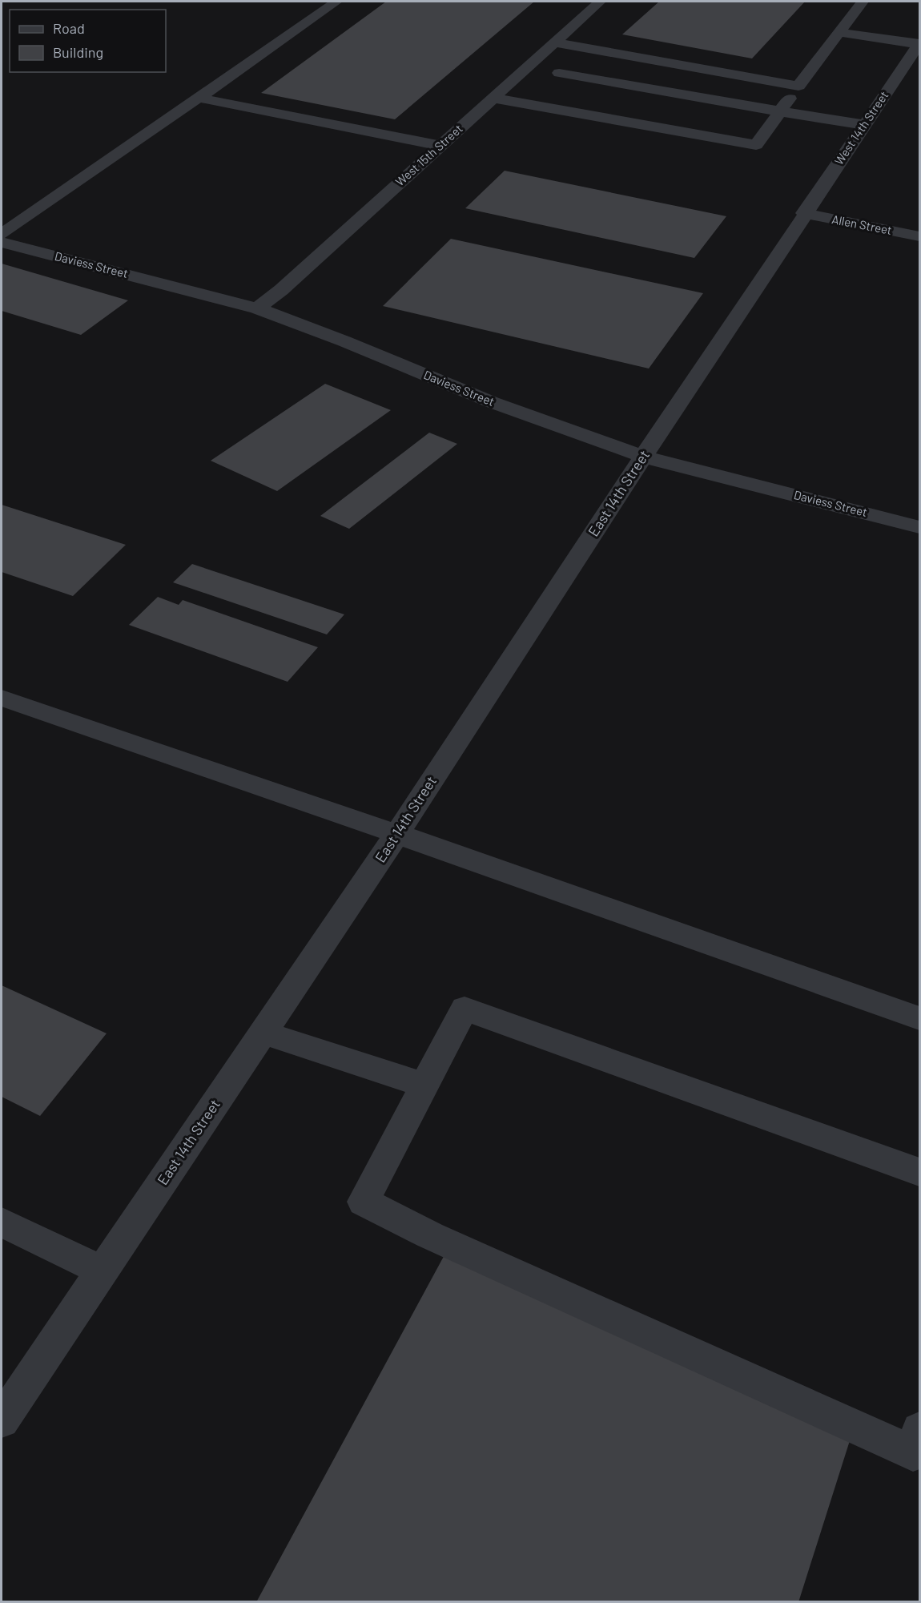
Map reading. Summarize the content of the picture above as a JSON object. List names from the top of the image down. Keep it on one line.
{"streets":{"street":["West 14th Street","West 15th Street","Allen Street","Daviess Street","East 14th Street"]},"crossings":[["West 14th Street","Allen Street"],["West 14th Street","East 14th Street"],["West 15th Street","Daviess Street"],["Allen Street","East 14th Street"],["Daviess Street","East 14th Street"]],"legend":["Road","Building"]}
